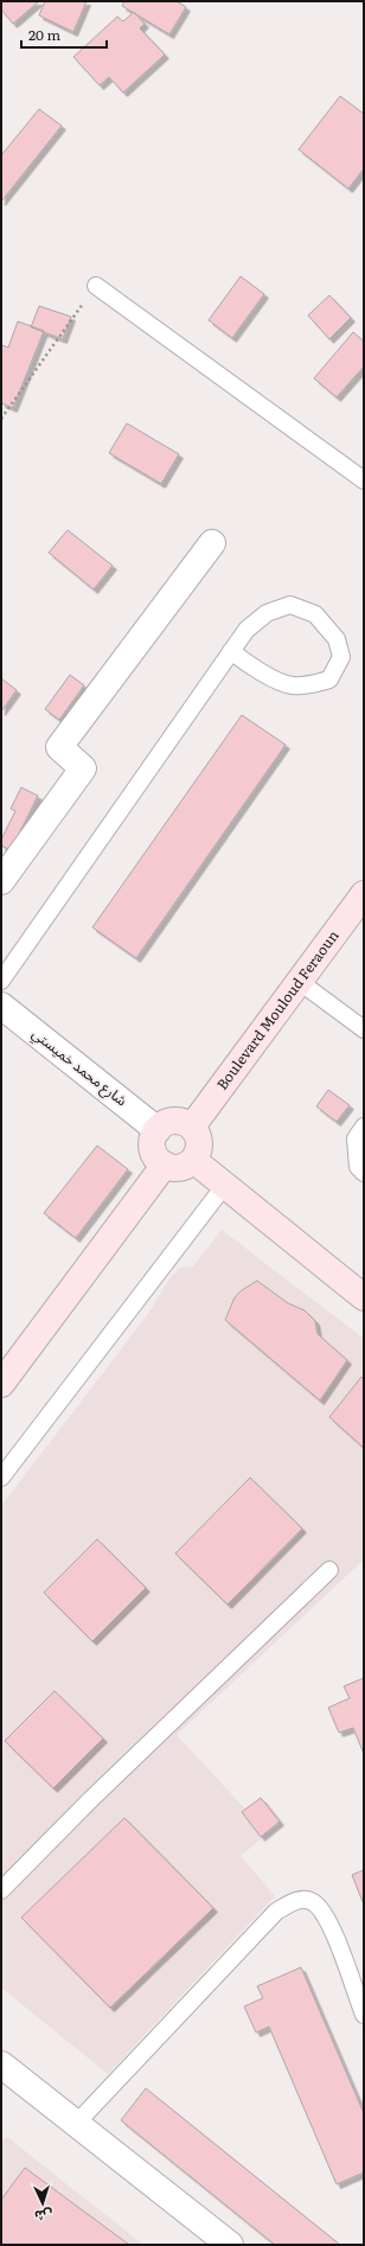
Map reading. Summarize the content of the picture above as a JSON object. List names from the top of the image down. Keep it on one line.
{"streets":{"main road":["Boulevard Mouloud Feraoun"],"street":["شارع محمد خميستي"]},"crossings":[["Boulevard Mouloud Feraoun","شارع محمد خميستي"]],"scale_bar":"20 m","north":"bottom"}
